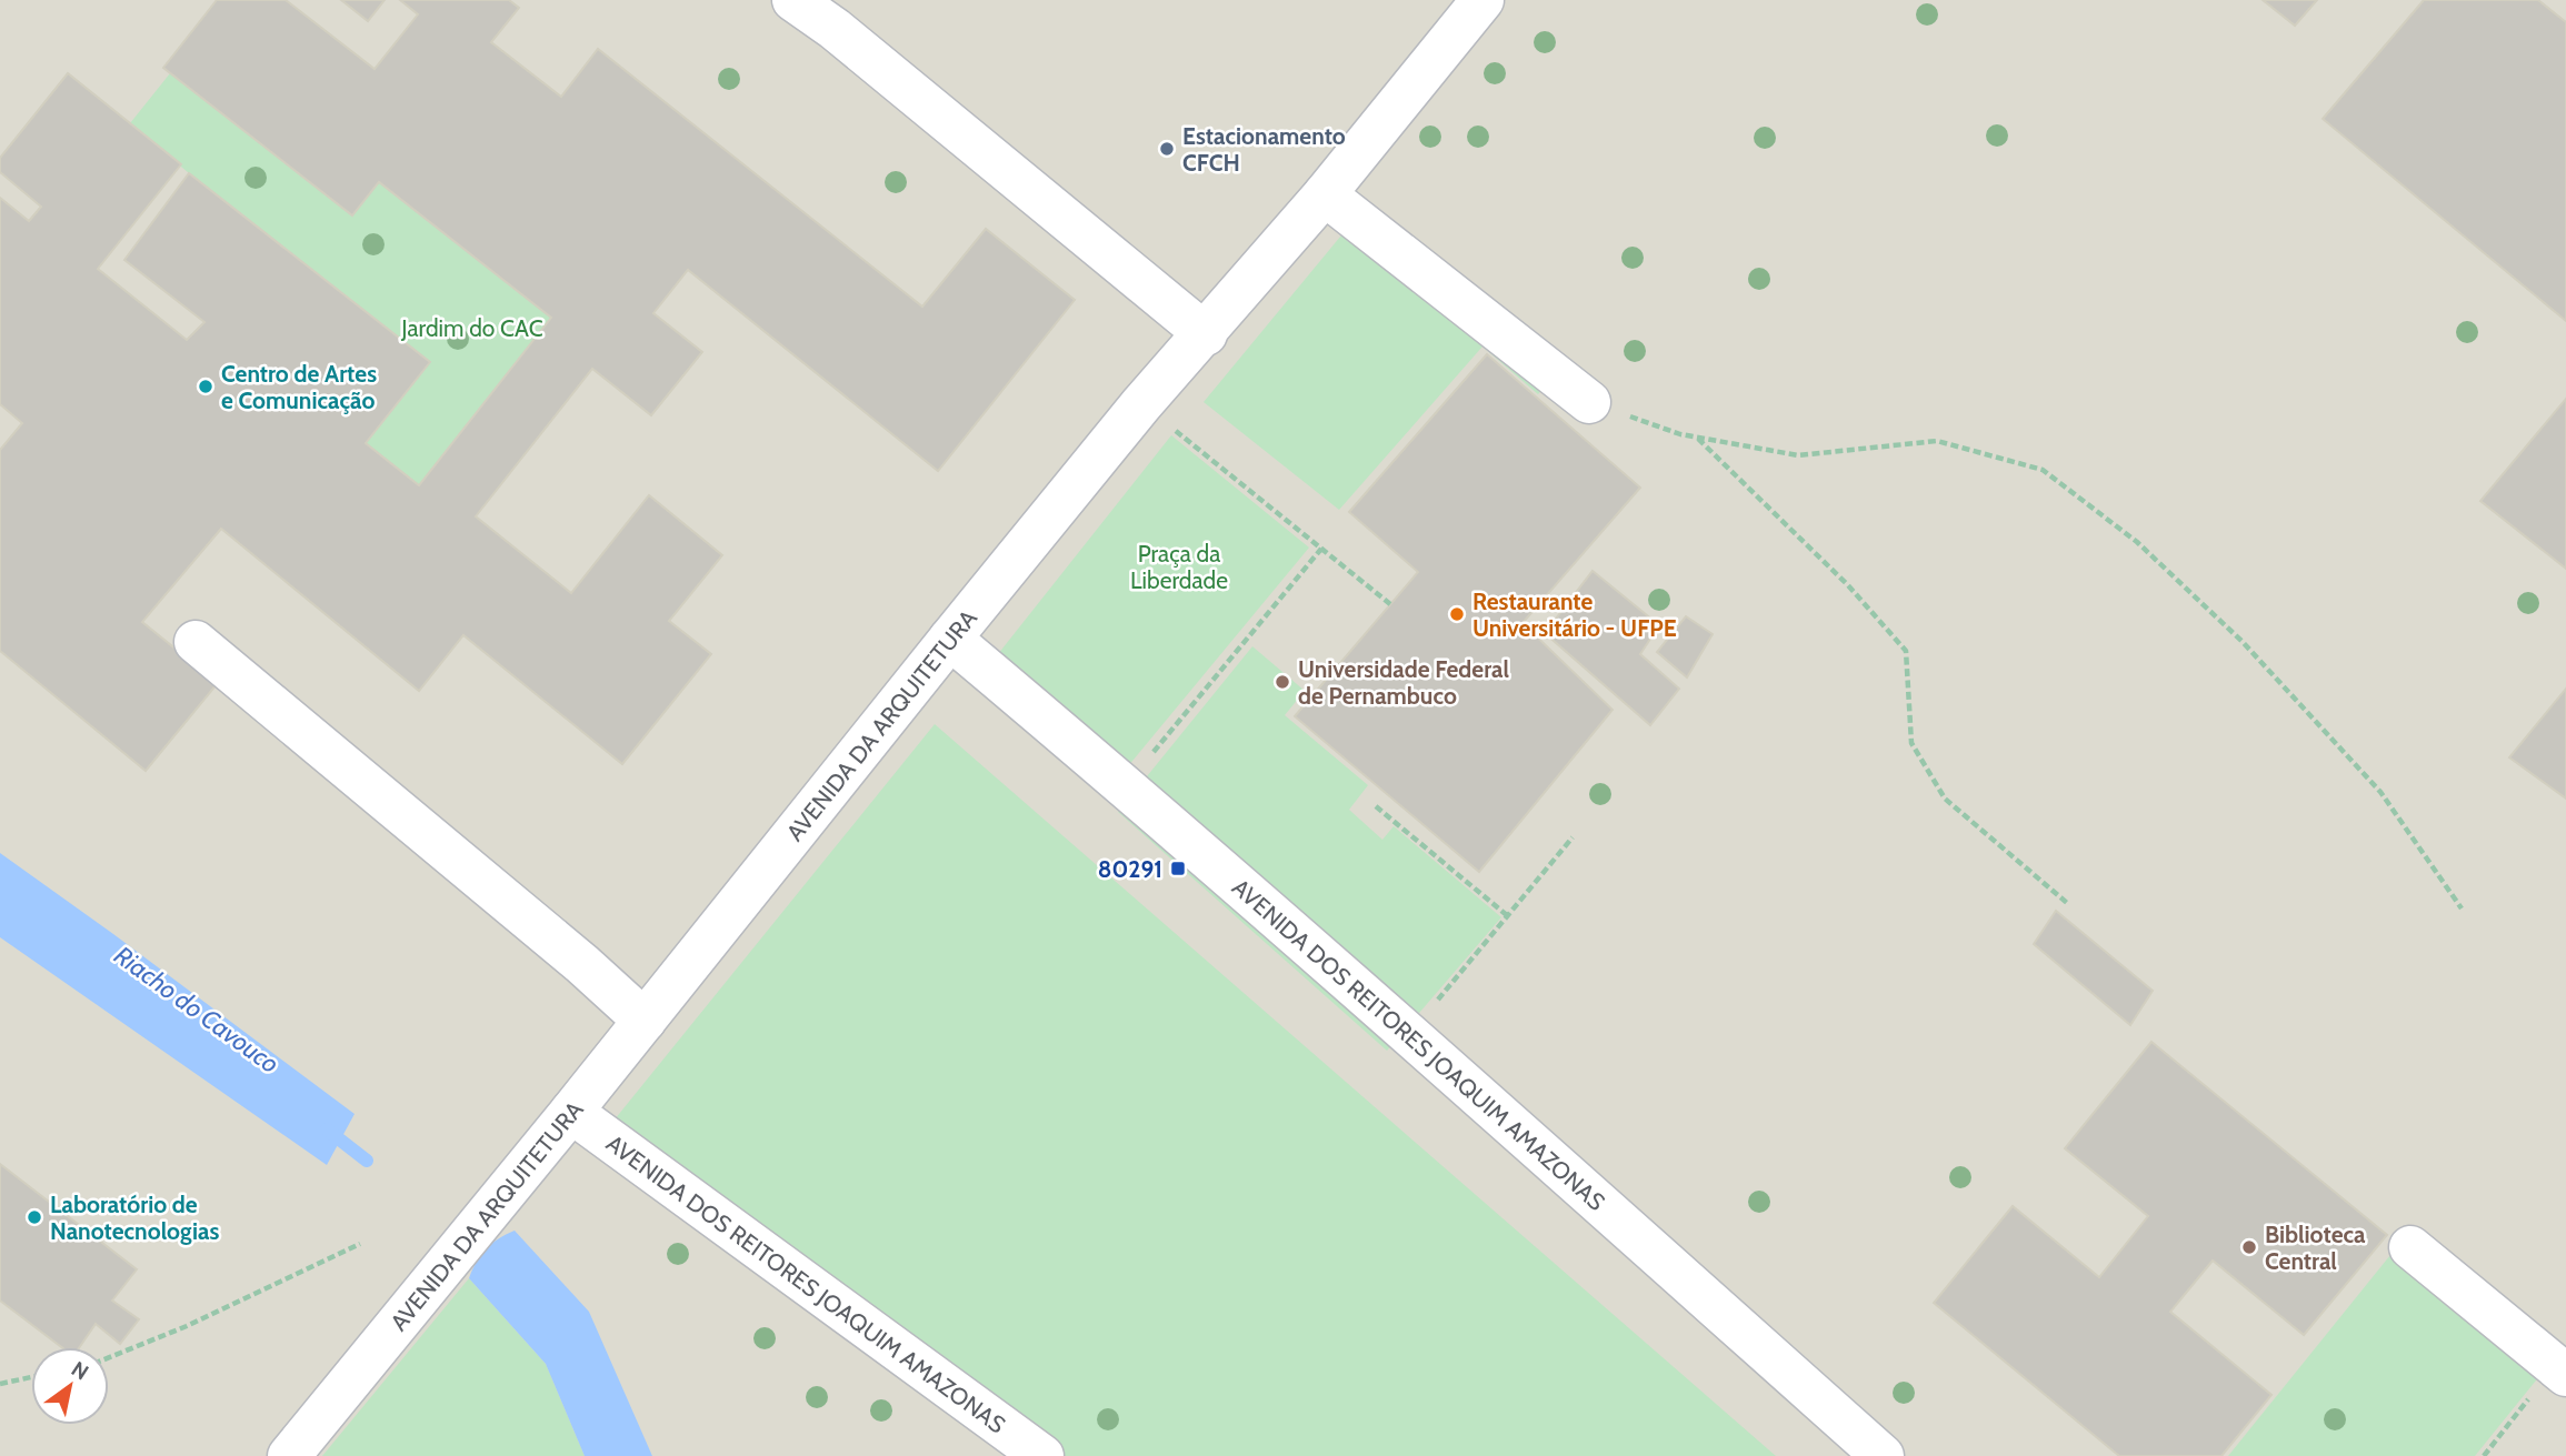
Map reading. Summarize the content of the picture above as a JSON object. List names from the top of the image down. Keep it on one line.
{"streets":{"street":["AVENIDA DA ARQUITETURA","AVENIDA DOS REITORES JOAQUIM AMAZONAS"]},"crossings":[["AVENIDA DA ARQUITETURA","AVENIDA DOS REITORES JOAQUIM AMAZONAS"]],"water":["Riacho do Cavouco"],"parks":["Jardim do CAC","Praça da Liberdade"],"places":{"other":["Estacionamento CFCH","Centro de Artes e Comunicação","Restaurante Universitário - UFPE","Universidade Federal de Pernambuco","Laboratório de Nanotecnologias","Biblioteca Central"],"transit":["80291"]},"north":"top right"}
